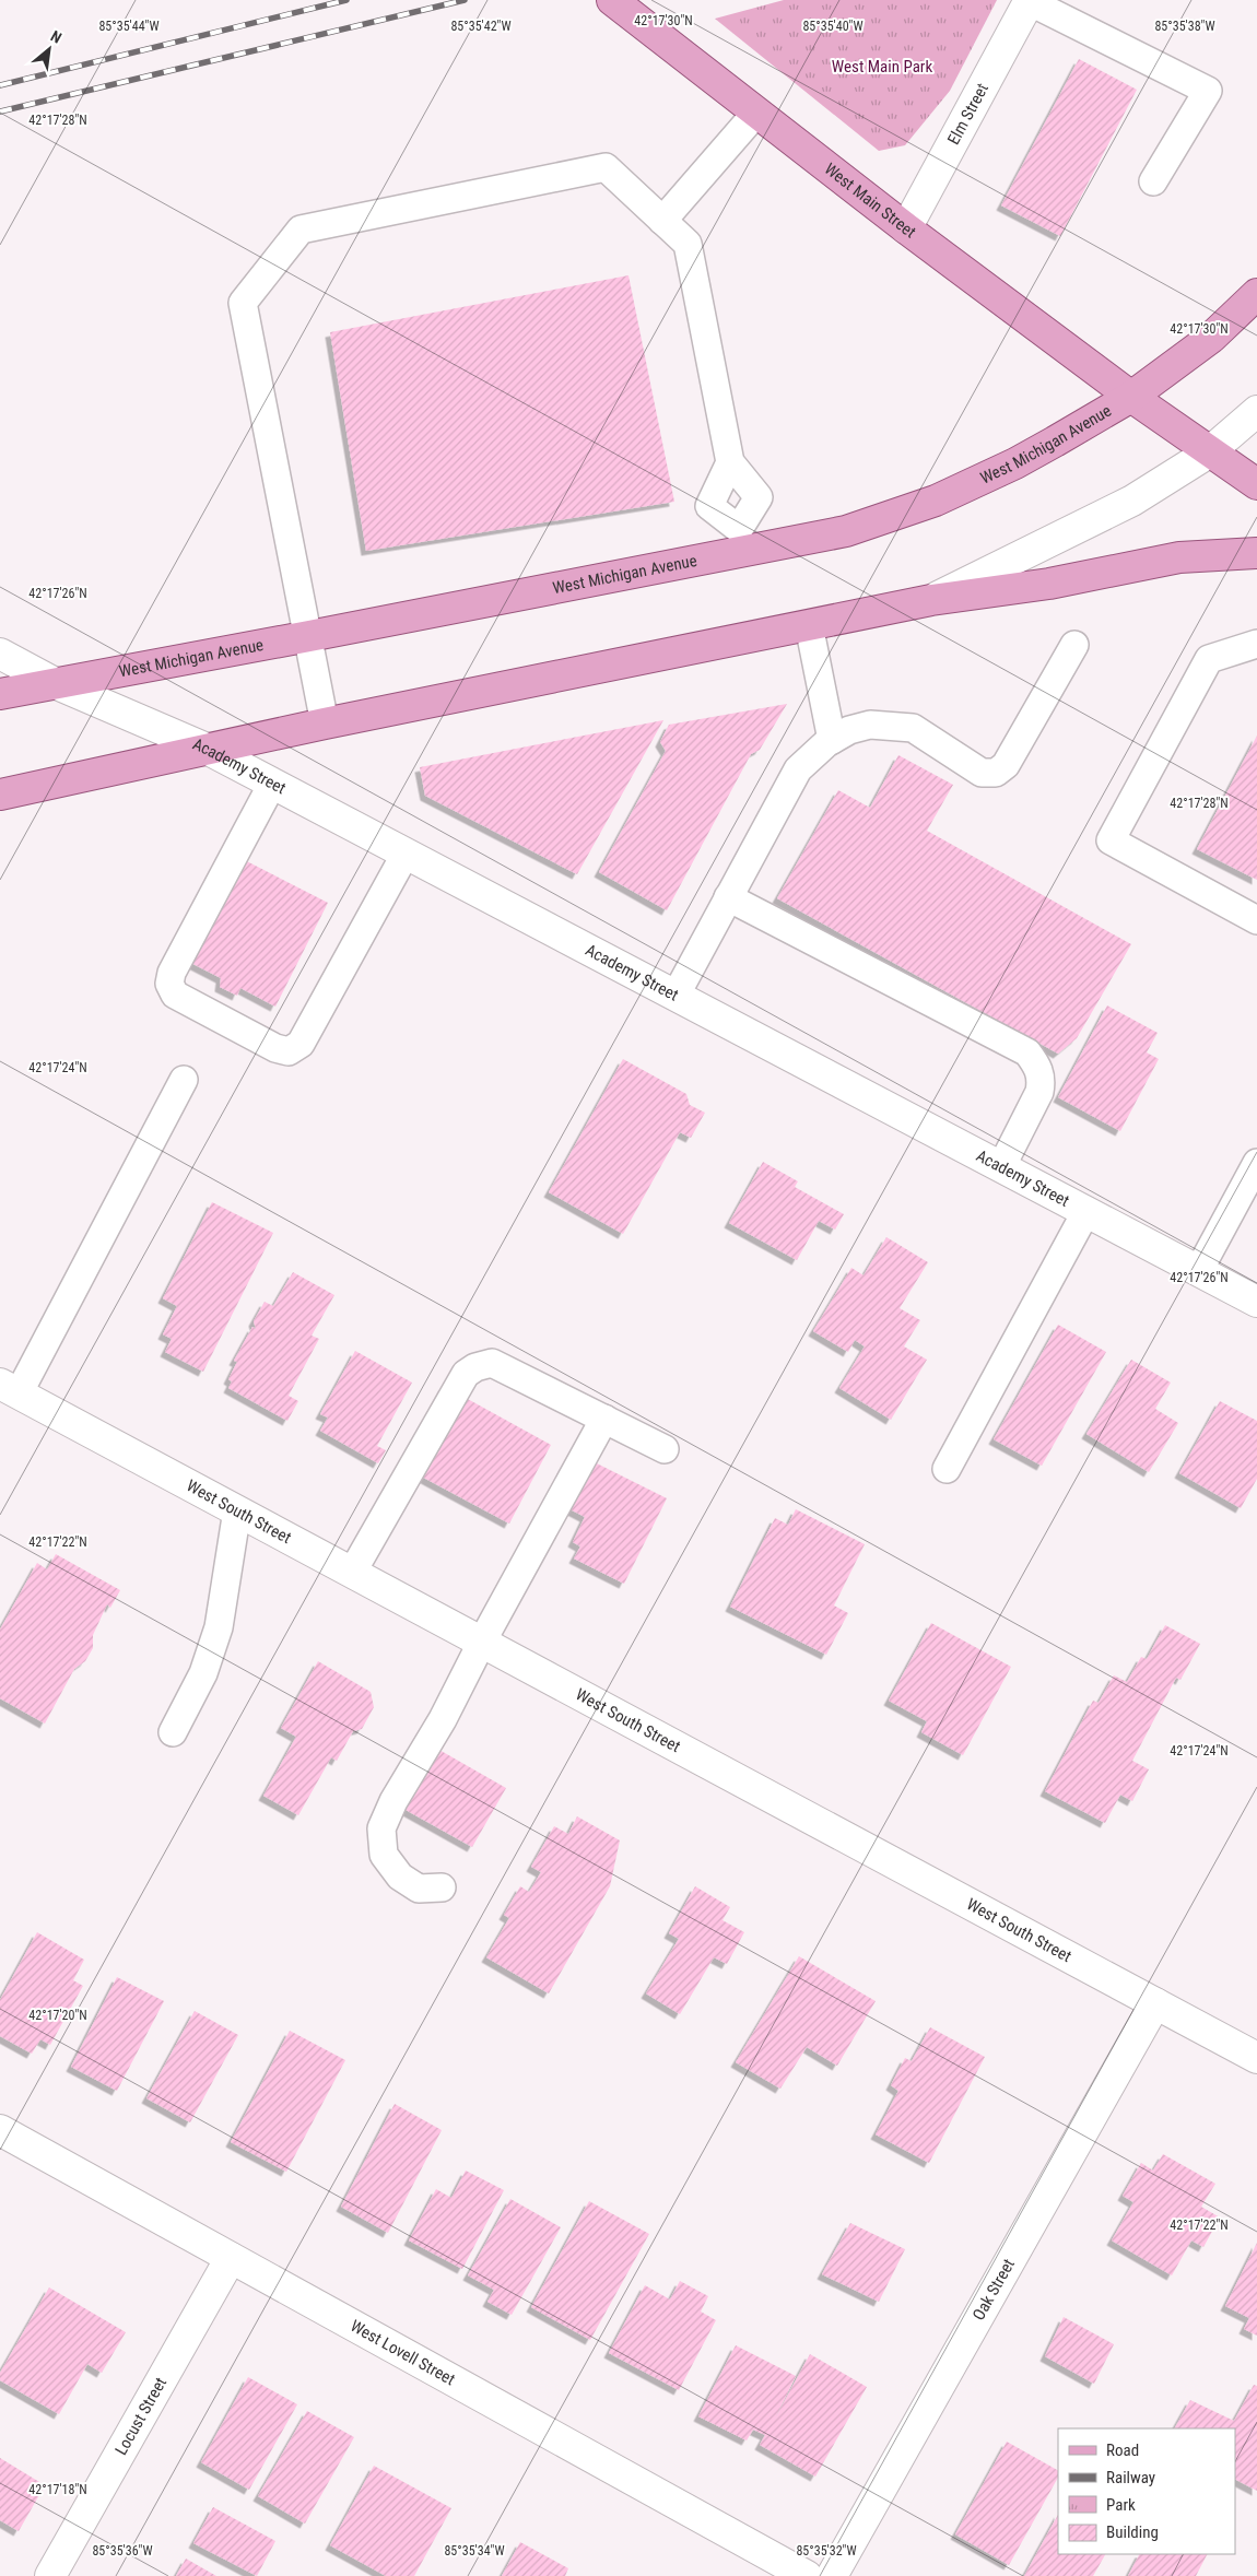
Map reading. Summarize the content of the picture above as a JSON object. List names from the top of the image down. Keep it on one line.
{"streets":{"main road":["West Main Street","West Michigan Avenue"],"street":["Elm Street","Academy Street","West South Street","Oak Street","West Lovell Street","Locust Street"]},"crossings":[["Elm Street","West Main Street"],["West Main Street","West Michigan Avenue"],["West Michigan Avenue","Academy Street"],["West South Street","Oak Street"],["West Lovell Street","Locust Street"]],"parks":["West Main Park"],"legend":["Road","Railway","Park","Building"],"north":"top right","coordinates":["42°17'30\"N","85°35'44\"W","85°35'42\"W","85°35'40\"W","85°35'38\"W","42°17'28\"N","42°17'26\"N","42°17'24\"N","42°17'22\"N","42°17'20\"N","42°17'18\"N","85°35'36\"W","85°35'34\"W","85°35'32\"W"]}
